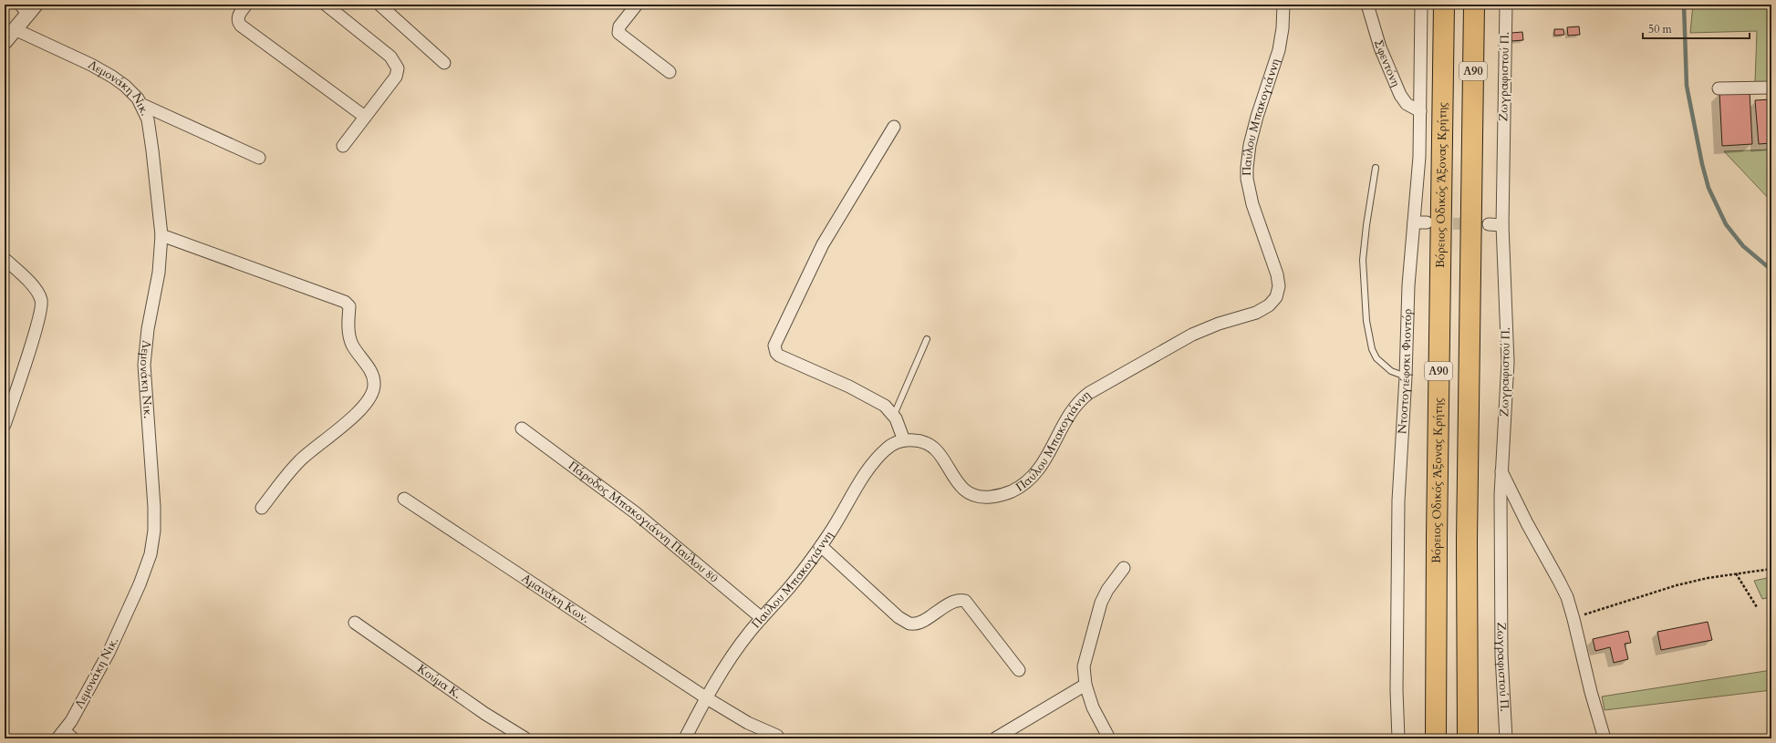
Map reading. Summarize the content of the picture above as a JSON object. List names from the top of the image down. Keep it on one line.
{"streets":{"highway":["Α90","Βόρειος Οδικός Άξονας Κρήτης"],"street":["Σφεντόνη","Ζωγραφιστού Π.","Λεμονάκη Νικ.","Παύλου Μπακογιάννη","Ντοστογιέφσκι Φιοντόρ","Πάροδος Μπακογιάννη Παύλου 80","Αμανάκη Κων.","Κούμα Κ."]},"crossings":[["Σφεντόνη","Ντοστογιέφσκι Φιοντόρ"],["Παύλου Μπακογιάννη","Πάροδος Μπακογιάννη Παύλου 80"],["Παύλου Μπακογιάννη","Αμανάκη Κων."]],"scale_bar":"50 m"}
